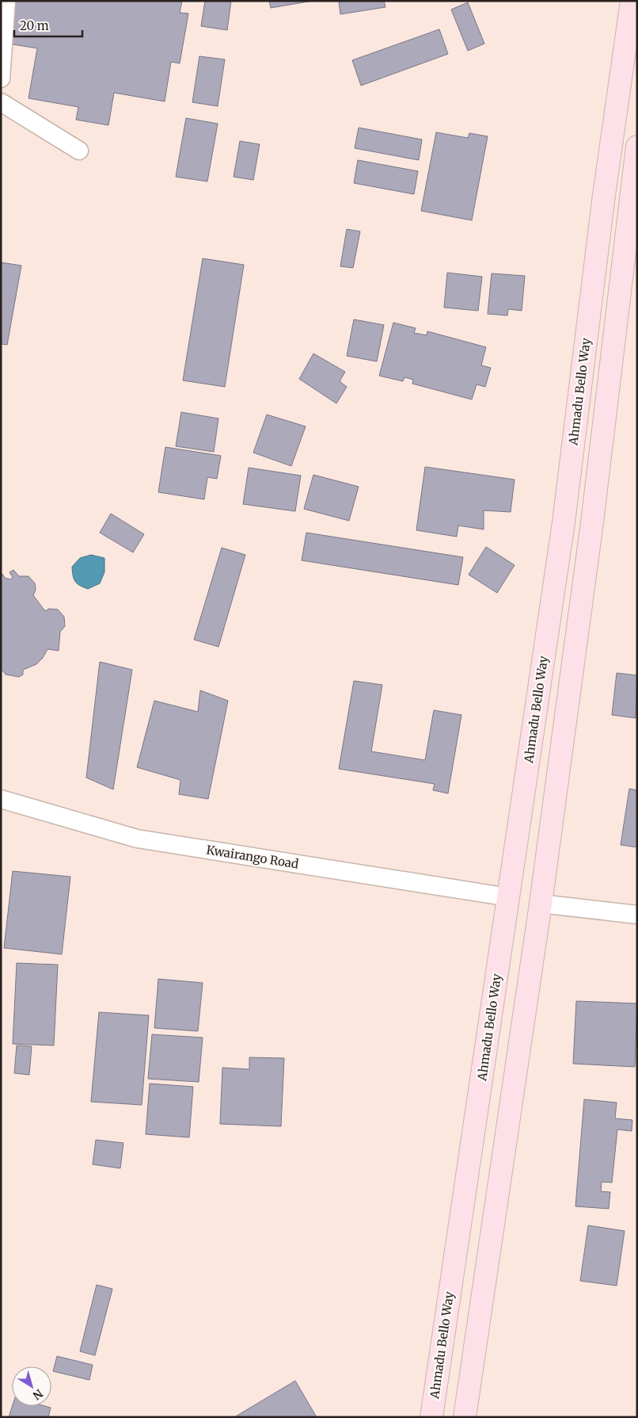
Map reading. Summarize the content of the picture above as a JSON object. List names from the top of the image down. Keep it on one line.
{"streets":{"main road":["Ahmadu Bello Way"],"street":["Kwairango Road"]},"crossings":[["Ahmadu Bello Way","Kwairango Road"]],"scale_bar":"20 m","north":"bottom right"}
